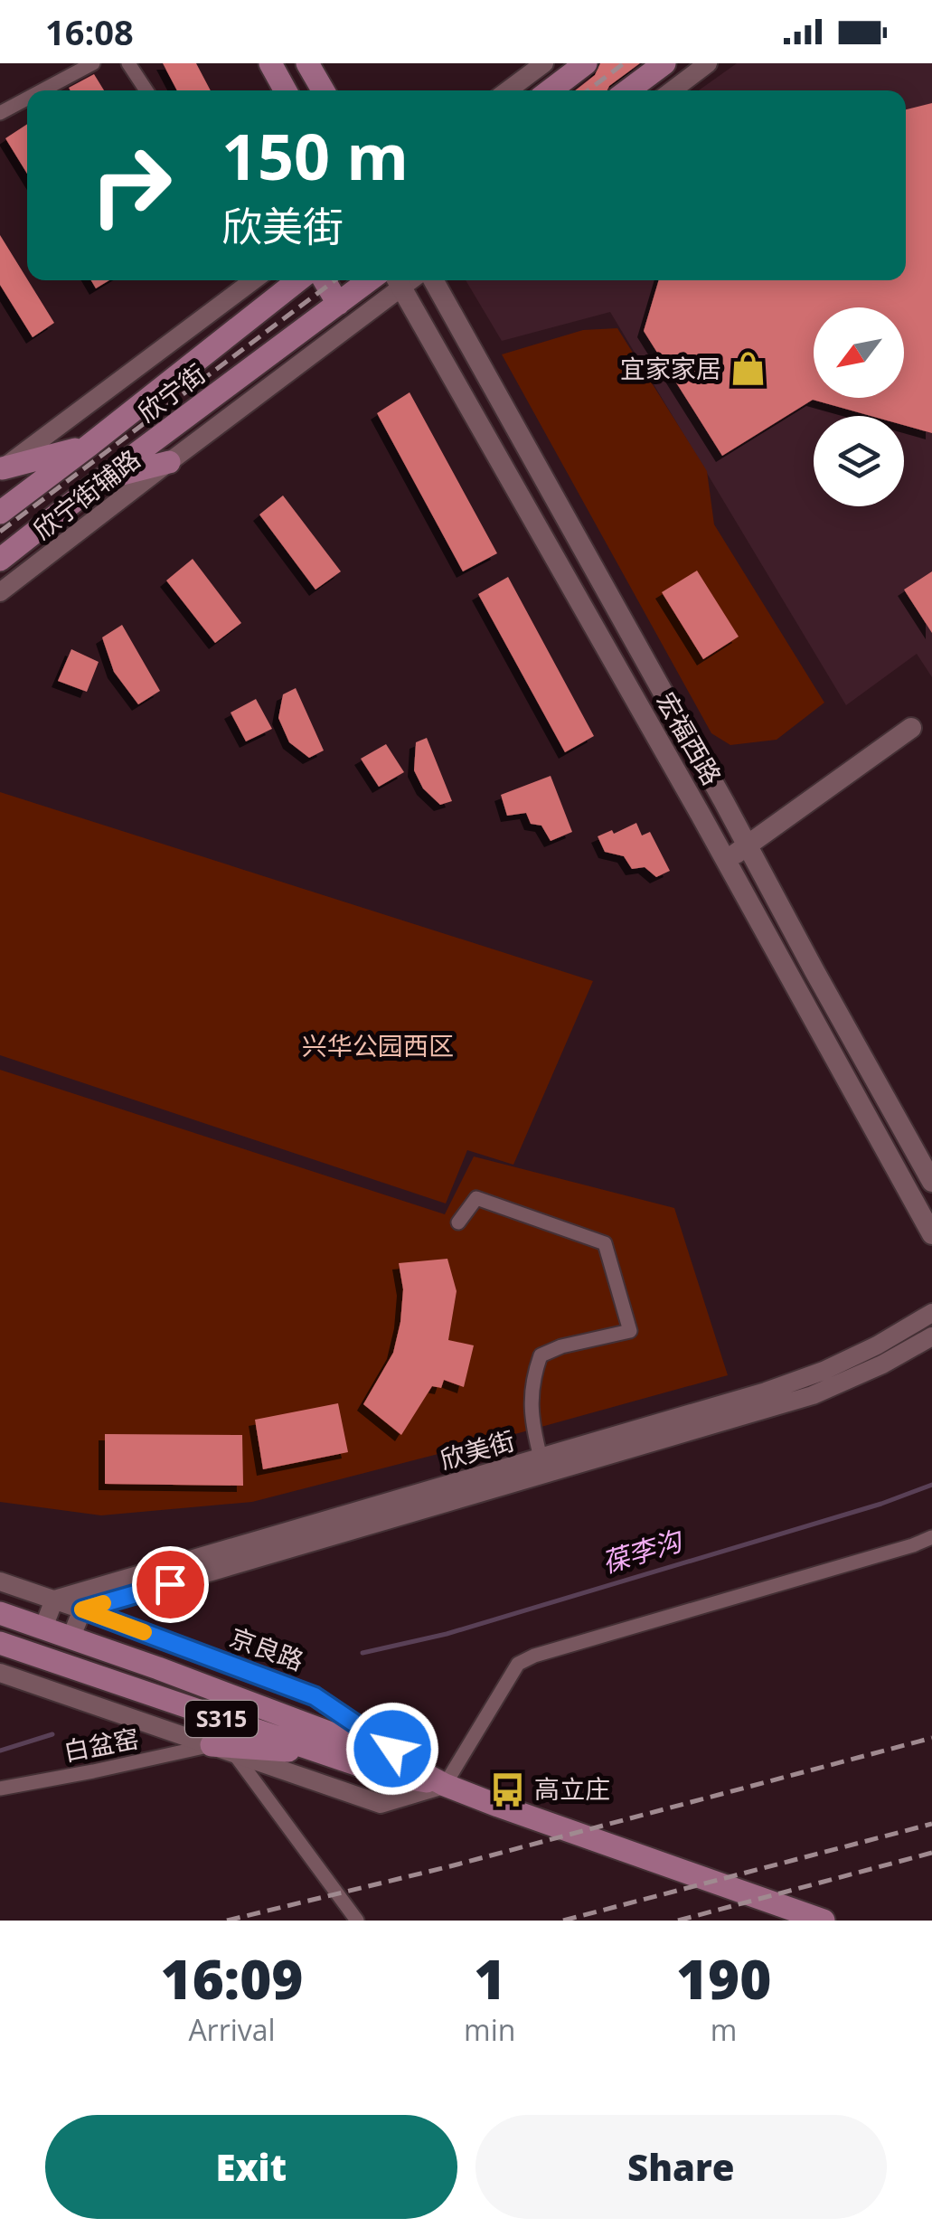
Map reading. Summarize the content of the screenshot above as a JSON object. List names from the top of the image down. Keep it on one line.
{"streets":{"main road":["欣宁街","宏福西路","京良路","S315"],"street":["欣宁街辅路","欣美街","白盆窑"]},"crossings":[["欣宁街辅路","宏福西路"],["欣美街","京良路"]],"water":["葆李沟"],"parks":["兴华公园西区"],"places":{"shop":["宜家家居"],"bus stop":["高立庄"]},"north":"bottom left","page":{"status":"16:08","turn":["150 m","欣美街"],"eta":["16:09","Arrival","1","min","190","m"],"buttons":["Exit","Share"]}}
